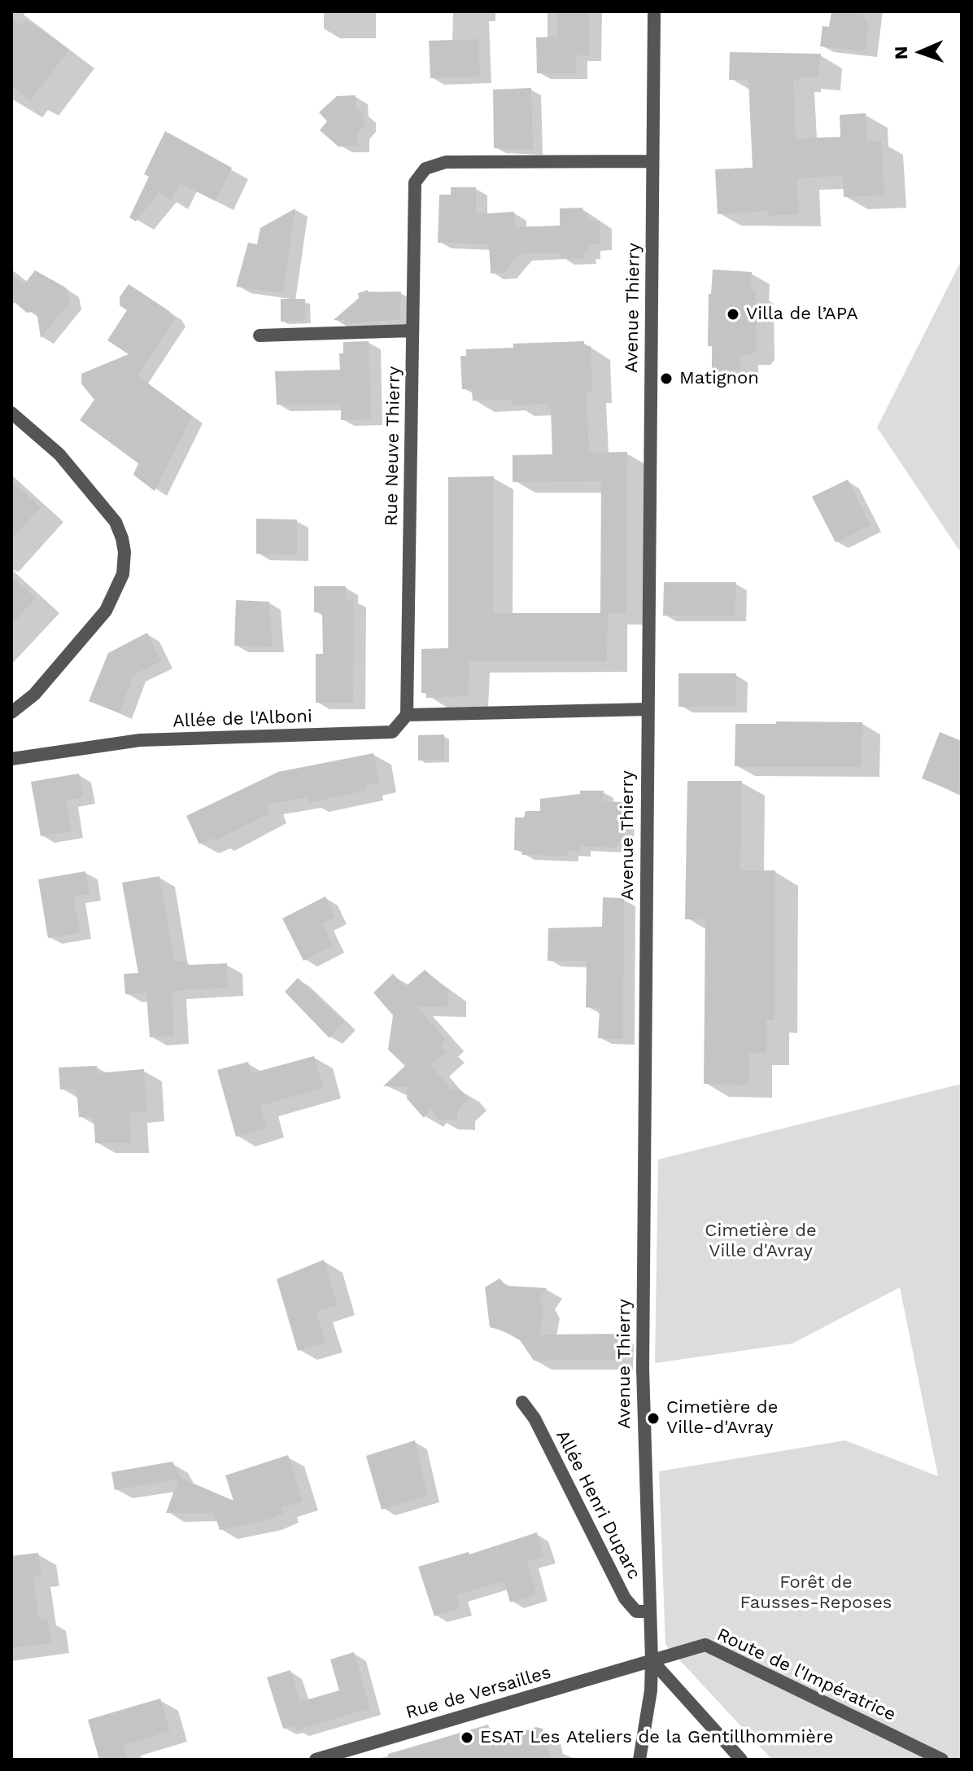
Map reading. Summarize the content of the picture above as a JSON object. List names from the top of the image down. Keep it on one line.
{"streets":{"street":["Avenue Thierry","Rue Neuve Thierry","Allée de l'Alboni","Allée Henri Duparc","Route de l'Impératrice","Rue de Versailles"]},"crossings":[["Avenue Thierry","Rue Neuve Thierry"],["Avenue Thierry","Allée Henri Duparc"],["Avenue Thierry","Route de l'Impératrice"],["Avenue Thierry","Rue de Versailles"],["Rue Neuve Thierry","Allée de l'Alboni"],["Route de l'Impératrice","Rue de Versailles"]],"parks":["Cimetière de Ville d'Avray","Forêt de Fausses-Reposes"],"places":["Villa de l’APA","Matignon","Cimetière de Ville-d'Avray","ESAT Les Ateliers de la Gentillhommière"],"north":"left"}
